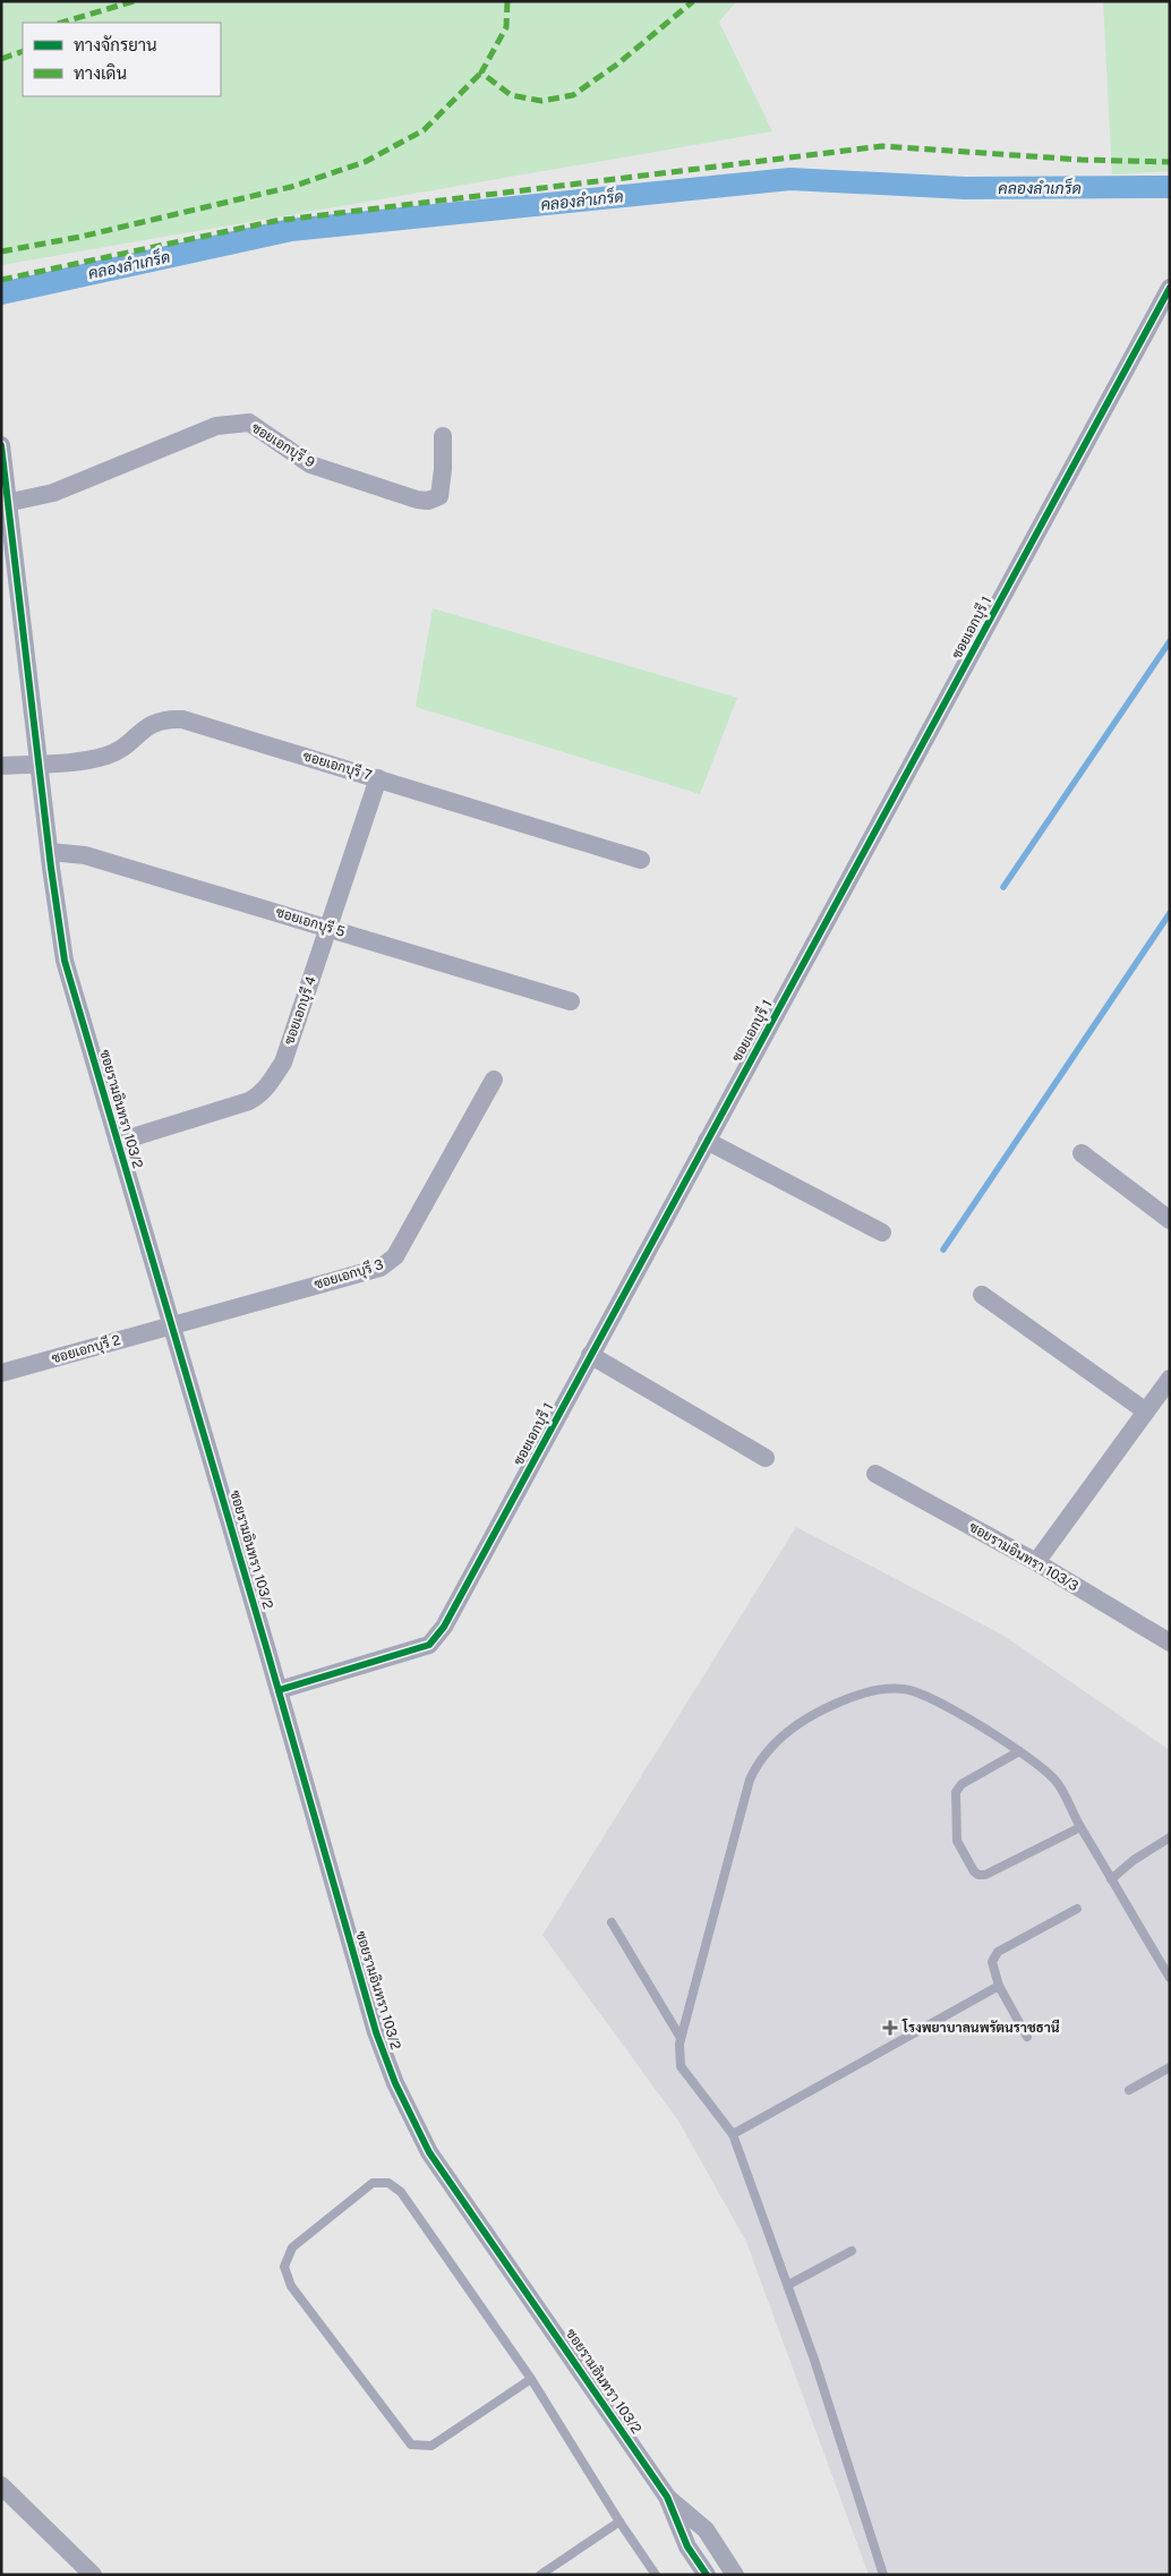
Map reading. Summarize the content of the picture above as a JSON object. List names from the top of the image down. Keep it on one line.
{"streets":{"street":["ซอยเอกบุรี 9","ซอยเอกบุรี 1","ซอยเอกบุรี 7","ซอยเอกบุรี 5","ซอยเอกบุรี 4","ซอยรามอินทรา 103/2","ซอยเอกบุรี 3","ซอยเอกบุรี 2","ซอยรามอินทรา 103/3"]},"crossings":[["ซอยเอกบุรี 9","ซอยรามอินทรา 103/2"],["ซอยเอกบุรี 1","ซอยรามอินทรา 103/2"],["ซอยเอกบุรี 7","ซอยเอกบุรี 4"],["ซอยเอกบุรี 7","ซอยรามอินทรา 103/2"],["ซอยเอกบุรี 5","ซอยเอกบุรี 4"],["ซอยเอกบุรี 5","ซอยรามอินทรา 103/2"],["ซอยเอกบุรี 4","ซอยรามอินทรา 103/2"],["ซอยรามอินทรา 103/2","ซอยเอกบุรี 3"],["ซอยรามอินทรา 103/2","ซอยเอกบุรี 2"],["ซอยเอกบุรี 3","ซอยเอกบุรี 2"]],"water":["คลองลำเกร็ด"],"places":{"health":["โรงพยาบาลนพรัตนราชธานี"]},"legend":["ทางจักรยาน","ทางเดิน"]}
